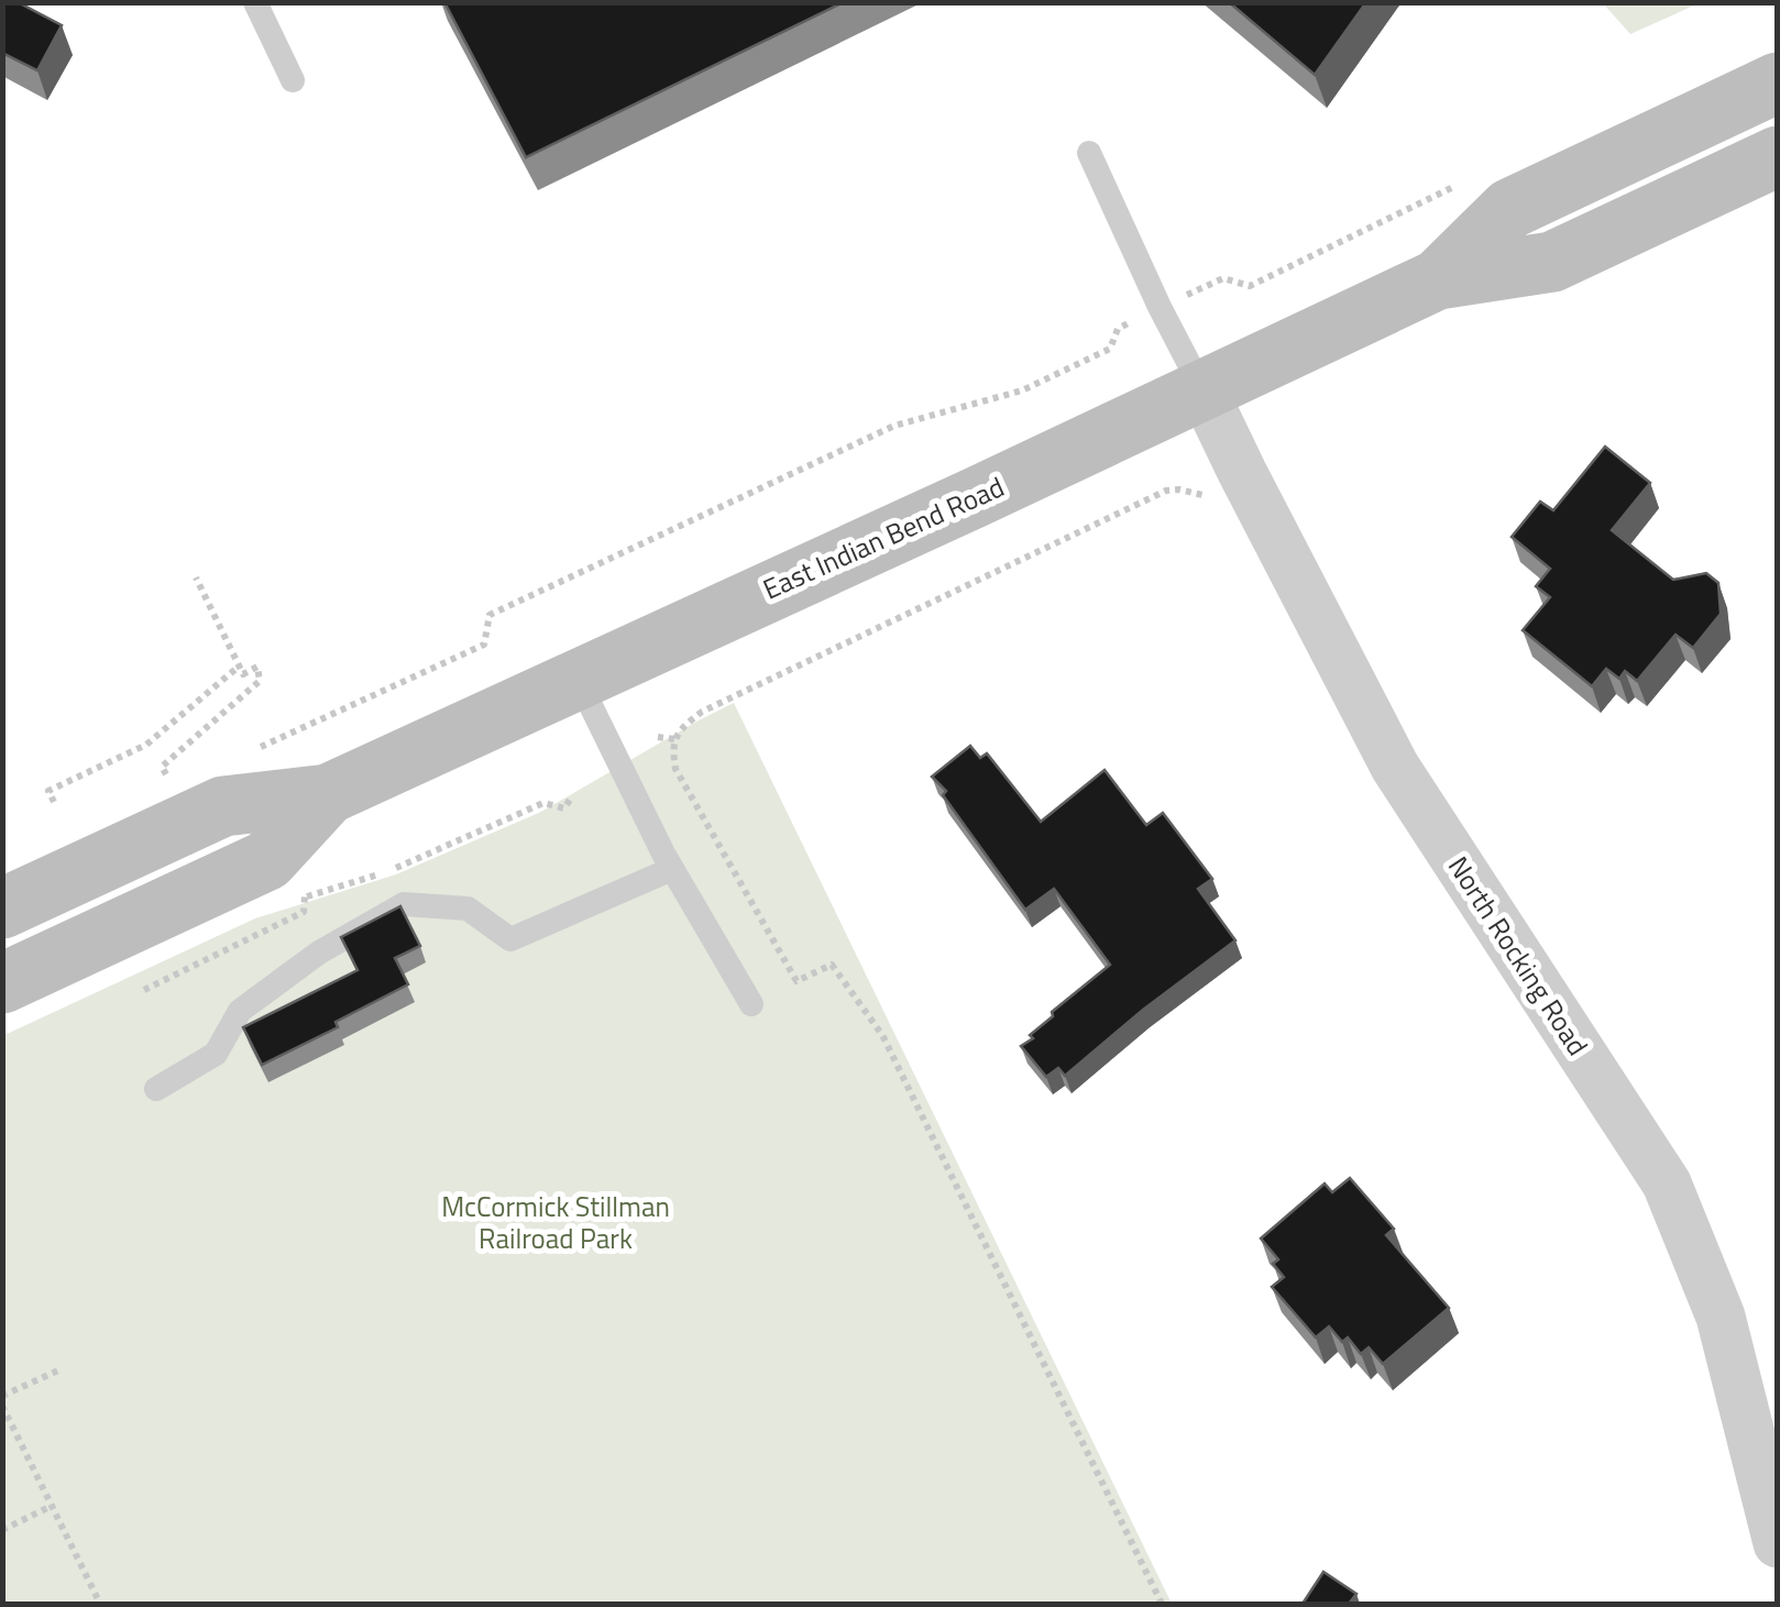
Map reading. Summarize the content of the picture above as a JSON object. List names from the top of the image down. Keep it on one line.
{"streets":{"main road":["East Indian Bend Road"],"street":["North Rocking Road"]},"crossings":[["East Indian Bend Road","North Rocking Road"]],"parks":["McCormick Stillman Railroad Park"]}
